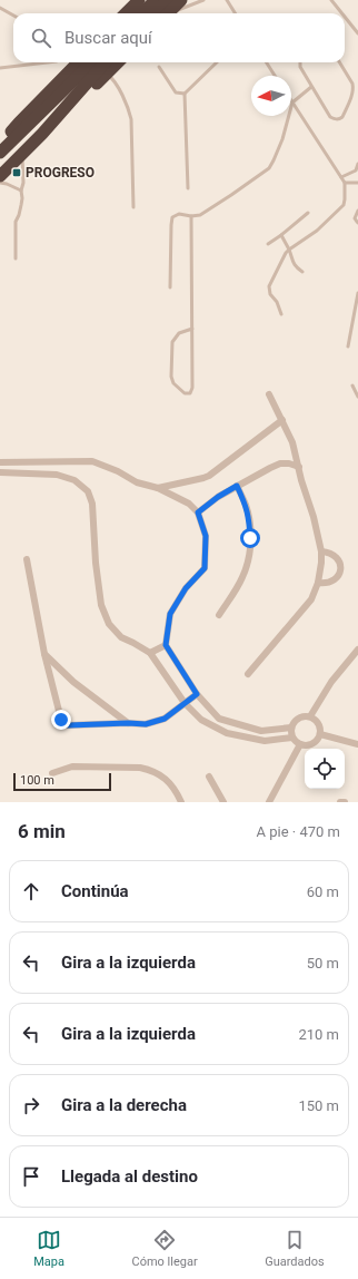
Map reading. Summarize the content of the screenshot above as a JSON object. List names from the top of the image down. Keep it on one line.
{"places":{"transit":["PROGRESO"]},"scale_bar":"100 m","north":"left","page":{"search":"Buscar aquí","scale":"100 m","heading":["6 min","A pie · 470 m"],"list":[["Continúa","60 m"],["Gira a la izquierda","50 m"],["Gira a la izquierda","210 m"],["Gira a la derecha","150 m"],"Llegada al destino"],"nav":["Mapa","Cómo llegar","Guardados"]}}
